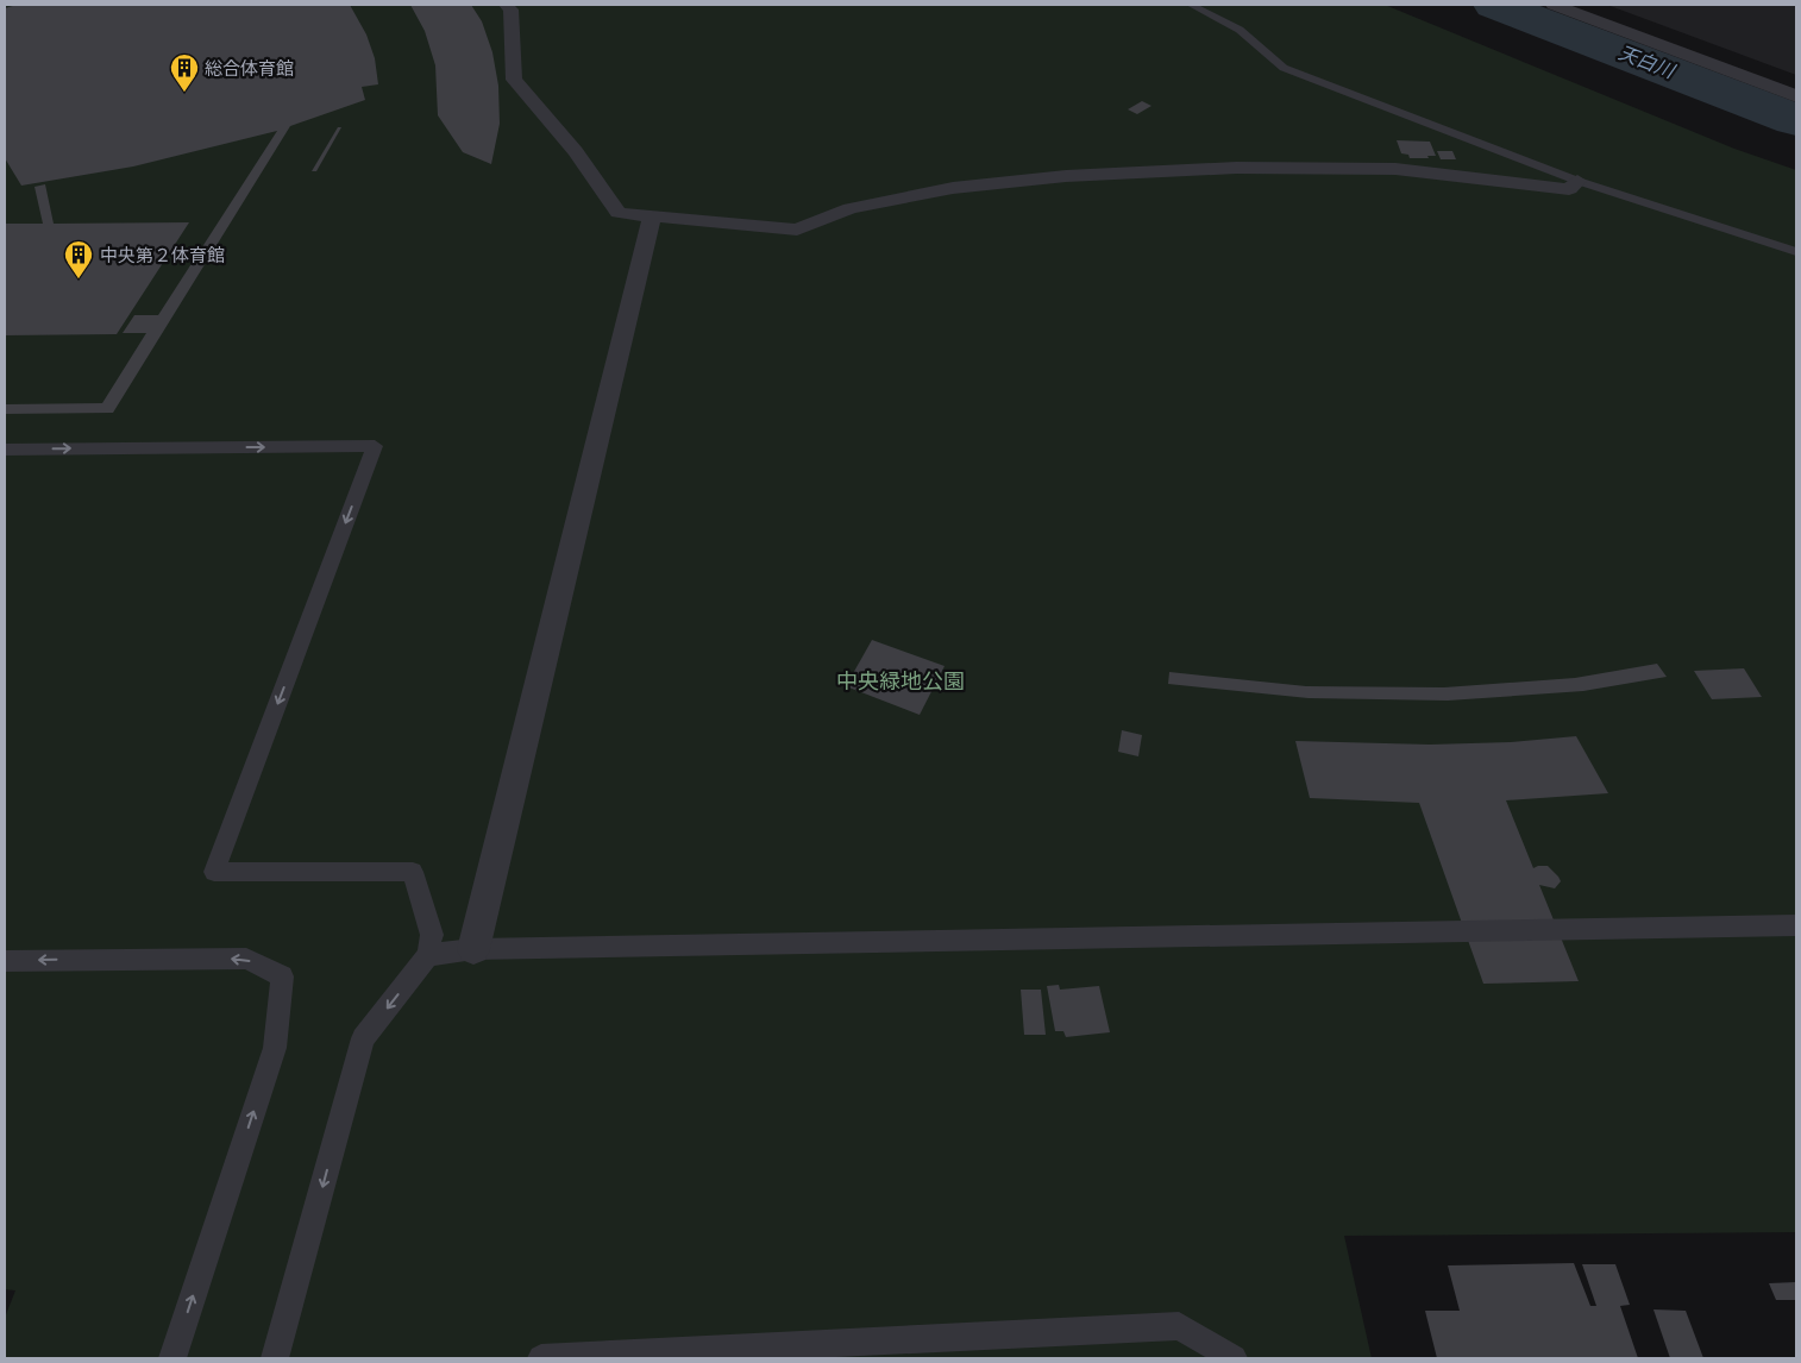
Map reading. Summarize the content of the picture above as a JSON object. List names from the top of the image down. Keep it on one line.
{"water":["天白川"],"parks":["中央緑地公園"],"places":{"building":["総合体育館","中央第２体育館"]}}
